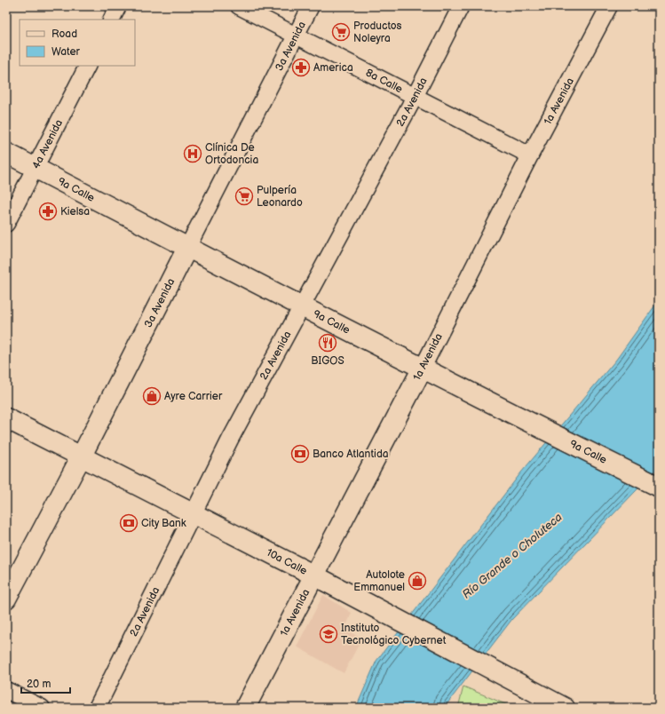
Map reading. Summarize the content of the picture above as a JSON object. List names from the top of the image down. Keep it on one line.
{"streets":{"main road":["3a Avenida","1a Avenida","9a Calle","10a Calle"],"street":["8a Calle","2a Avenida","4a Avenida"]},"crossings":[["3a Avenida","8a Calle"],["3a Avenida","9a Calle"],["3a Avenida","10a Calle"],["8a Calle","1a Avenida"],["8a Calle","2a Avenida"],["1a Avenida","9a Calle"],["1a Avenida","10a Calle"],["2a Avenida","9a Calle"],["2a Avenida","10a Calle"],["4a Avenida","9a Calle"]],"water":["Río Grande o Choluteca"],"places":{"supermarket":["Productos Noleyra","Pulpería Leonardo"],"pharmacy":["America","Kielsa"],"hospital":["Clínica De Ortodoncia"],"restaurant":["BIGOS"],"shop":["Ayre Carrier","Autolote Emmanuel"],"bank":["Banco Atlantida","City Bank"],"school or university":["Instituto Tecnológico Cybernet"]},"legend":["Road","Water"],"scale_bar":"20 m"}
